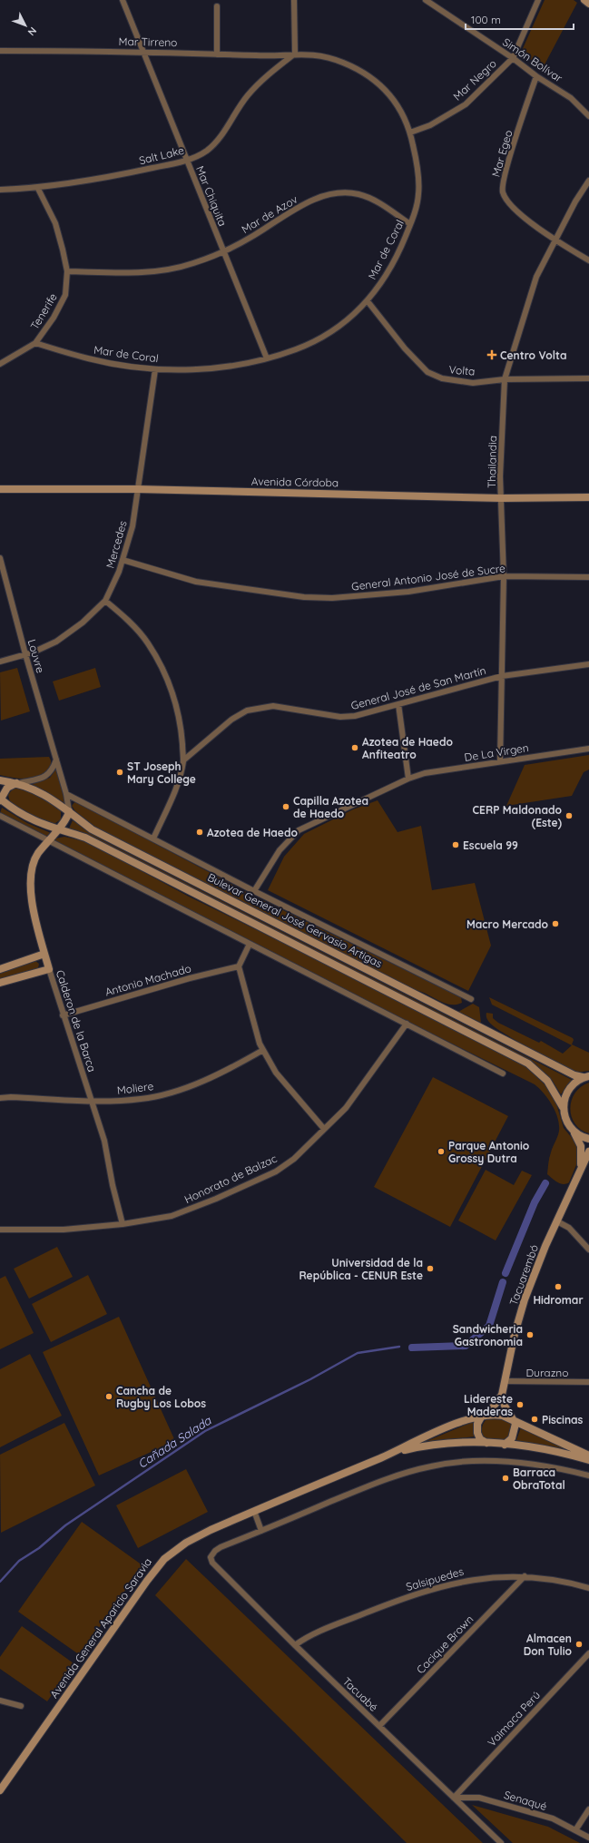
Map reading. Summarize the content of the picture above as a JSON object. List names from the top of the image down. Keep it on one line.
{"streets":{"street":["Mar Tirreno","Simón Bolívar","Mar Negro","Mar Egeo","Salt Lake","Mar Chiquita","Mar de Azov","Mar de Coral","Tenerife","Volta","Thailandia","Avenida Córdoba","Mercedes","General Antonio José de Sucre","Louvre","General José de San Martín","De La Virgen","Bulevar General José Gervasio Artigas","Antonio Machado","Calderon de la Barca","Moliere","Honorato de Balzac","Tacuarembó","Durazno","Salsipuedes","Avenida General Aparicio Saravia","Cacique Brown","Tacuabé","Vaimaca Perú","Senaqué"]},"crossings":[["Mar Tirreno","Salt Lake"],["Mar Tirreno","Mar Chiquita"],["Mar Tirreno","Mar de Coral"],["Simón Bolívar","Mar Negro"],["Simón Bolívar","Mar Egeo"],["Mar Negro","Mar de Coral"],["Mar Egeo","Thailandia"],["Salt Lake","Mar Chiquita"],["Salt Lake","Mar de Coral"],["Salt Lake","Tenerife"],["Mar Chiquita","Mar de Azov"],["Mar Chiquita","Mar de Coral"],["Mar de Azov","Mar de Coral"],["Mar de Azov","Tenerife"],["Mar de Coral","Tenerife"],["Mar de Coral","Volta"],["Mar de Coral","Mercedes"],["Volta","Thailandia"],["Thailandia","Avenida Córdoba"],["Thailandia","General Antonio José de Sucre"],["Thailandia","General José de San Martín"],["Thailandia","De La Virgen"],["Avenida Córdoba","Mercedes"],["Mercedes","General Antonio José de Sucre"],["Mercedes","Louvre"],["Louvre","Bulevar General José Gervasio Artigas"],["Louvre","Calderon de la Barca"],["De La Virgen","Bulevar General José Gervasio Artigas"],["Bulevar General José Gervasio Artigas","Calderon de la Barca"],["Bulevar General José Gervasio Artigas","Tacuarembó"],["Antonio Machado","Calderon de la Barca"],["Calderon de la Barca","Moliere"],["Calderon de la Barca","Honorato de Balzac"],["Tacuarembó","Durazno"],["Tacuarembó","Avenida General Aparicio Saravia"],["Salsipuedes","Cacique Brown"],["Salsipuedes","Tacuabé"],["Cacique Brown","Tacuabé"],["Tacuabé","Vaimaca Perú"],["Tacuabé","Senaqué"],["Vaimaca Perú","Senaqué"]],"water":["Cañada Salada"],"places":{"health":["Centro Volta"],"other":["Azotea de Haedo Anfiteatro","ST Joseph Mary College","Capilla Azotea de Haedo","CERP Maldonado (Este)","Azotea de Haedo","Escuela 99","Macro Mercado","Parque Antonio Grossy Dutra","Universidad de la República - CENUR Este","Hidromar","Sandwicheria Gastronomia","Cancha de Rugby Los Lobos","Lidereste Maderas","Piscinas","Barraca ObraTotal","Almacen Don Tulio"]},"scale_bar":"100 m","north":"bottom right"}
